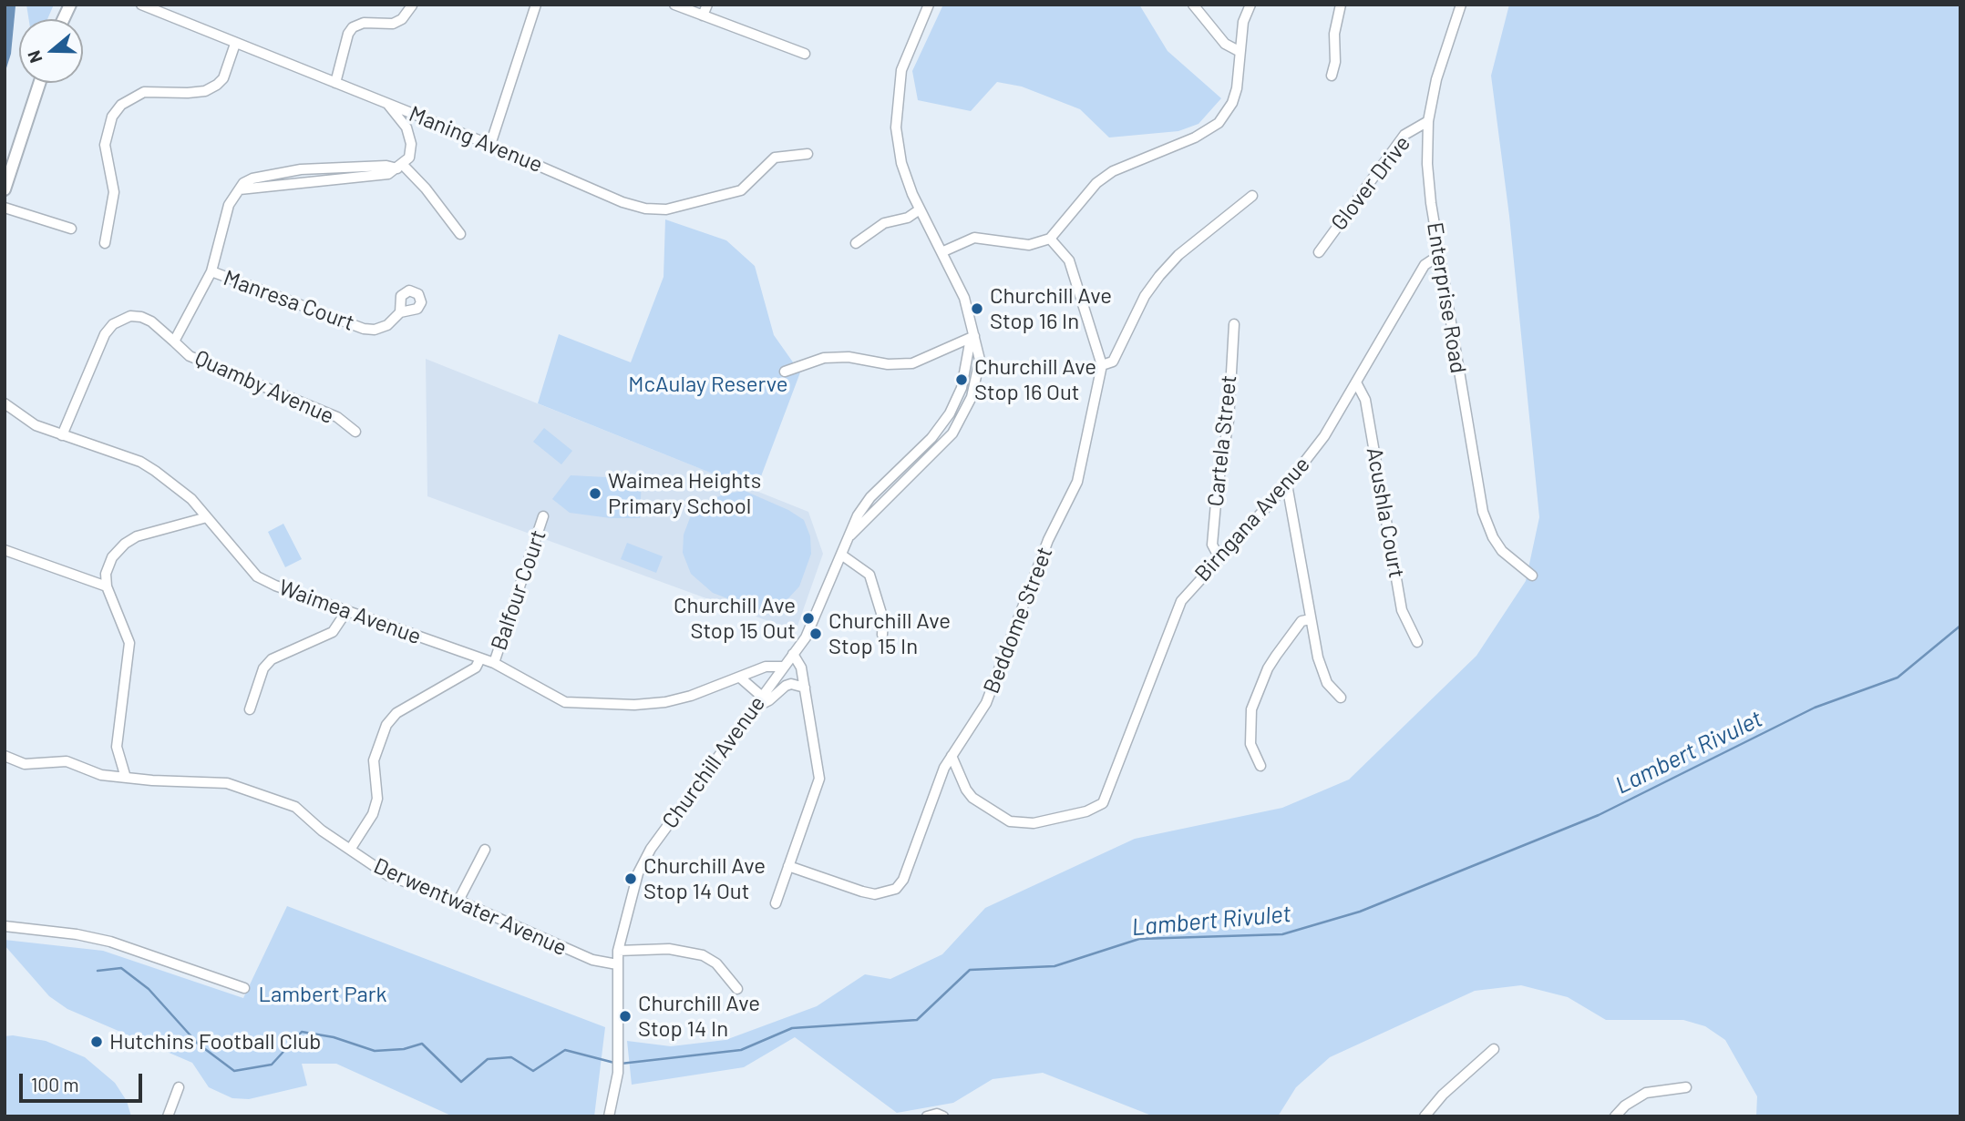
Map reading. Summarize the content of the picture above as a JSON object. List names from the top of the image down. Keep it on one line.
{"streets":{"street":["Maning Avenue","Glover Drive","Enterprise Road","Manresa Court","Quamby Avenue","Cartela Street","Acushla Court","Birngana Avenue","Balfour Court","Waimea Avenue","Beddome Street","Churchill Avenue","Derwentwater Avenue"]},"crossings":[["Glover Drive","Enterprise Road"],["Enterprise Road","Birngana Avenue"],["Quamby Avenue","Waimea Avenue"],["Cartela Street","Birngana Avenue"],["Acushla Court","Birngana Avenue"],["Birngana Avenue","Beddome Street"],["Balfour Court","Waimea Avenue"],["Waimea Avenue","Churchill Avenue"],["Churchill Avenue","Derwentwater Avenue"]],"water":["Lambert Rivulet"],"parks":["McAulay Reserve","Lambert Park"],"places":["Churchill Ave Stop 16 In","Churchill Ave Stop 16 Out","Waimea Heights Primary School","Churchill Ave Stop 15 Out","Churchill Ave Stop 15 In","Churchill Ave Stop 14 Out","Churchill Ave Stop 14 In","Hutchins Football Club"],"scale_bar":"100 m","north":"left"}
